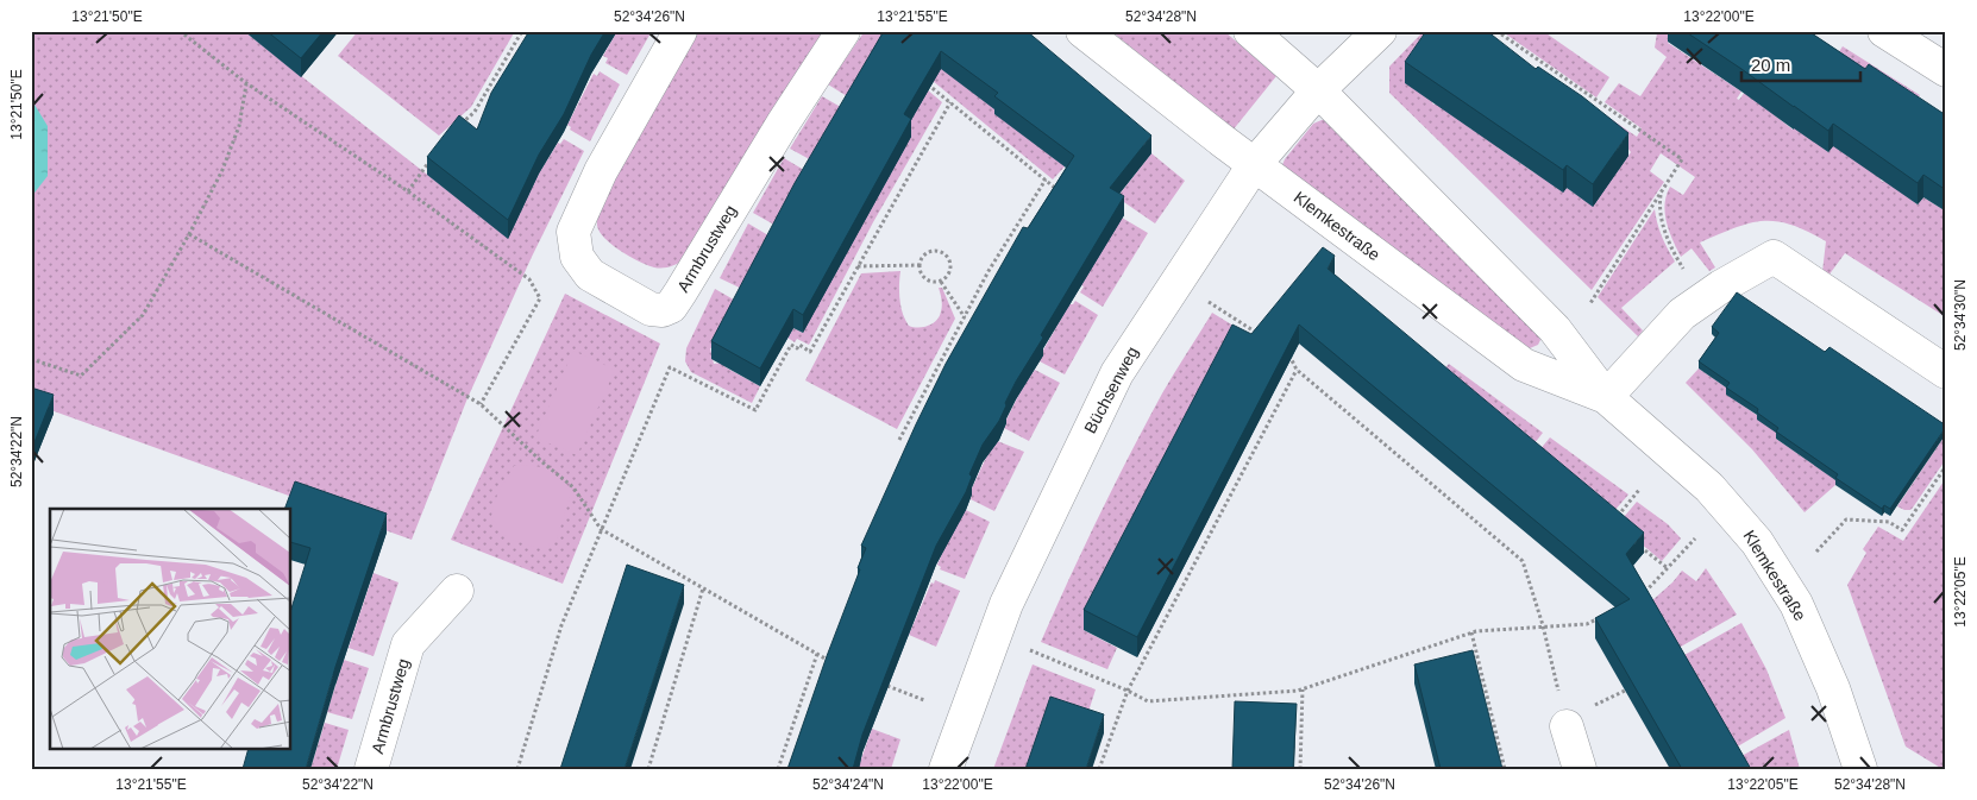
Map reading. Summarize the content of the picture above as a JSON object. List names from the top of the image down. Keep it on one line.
{"streets":{"street":["Klemkestraße","Armbrustweg","Büchsenweg"]},"crossings":[["Klemkestraße","Büchsenweg"]],"scale_bar":"20 m","coordinates":["13°21'50\"E","52°34'26\"N","13°21'55\"E","52°34'28\"N","13°22'00\"E","52°34'30\"N","52°34'22\"N","13°22'05\"E","52°34'24\"N"]}
